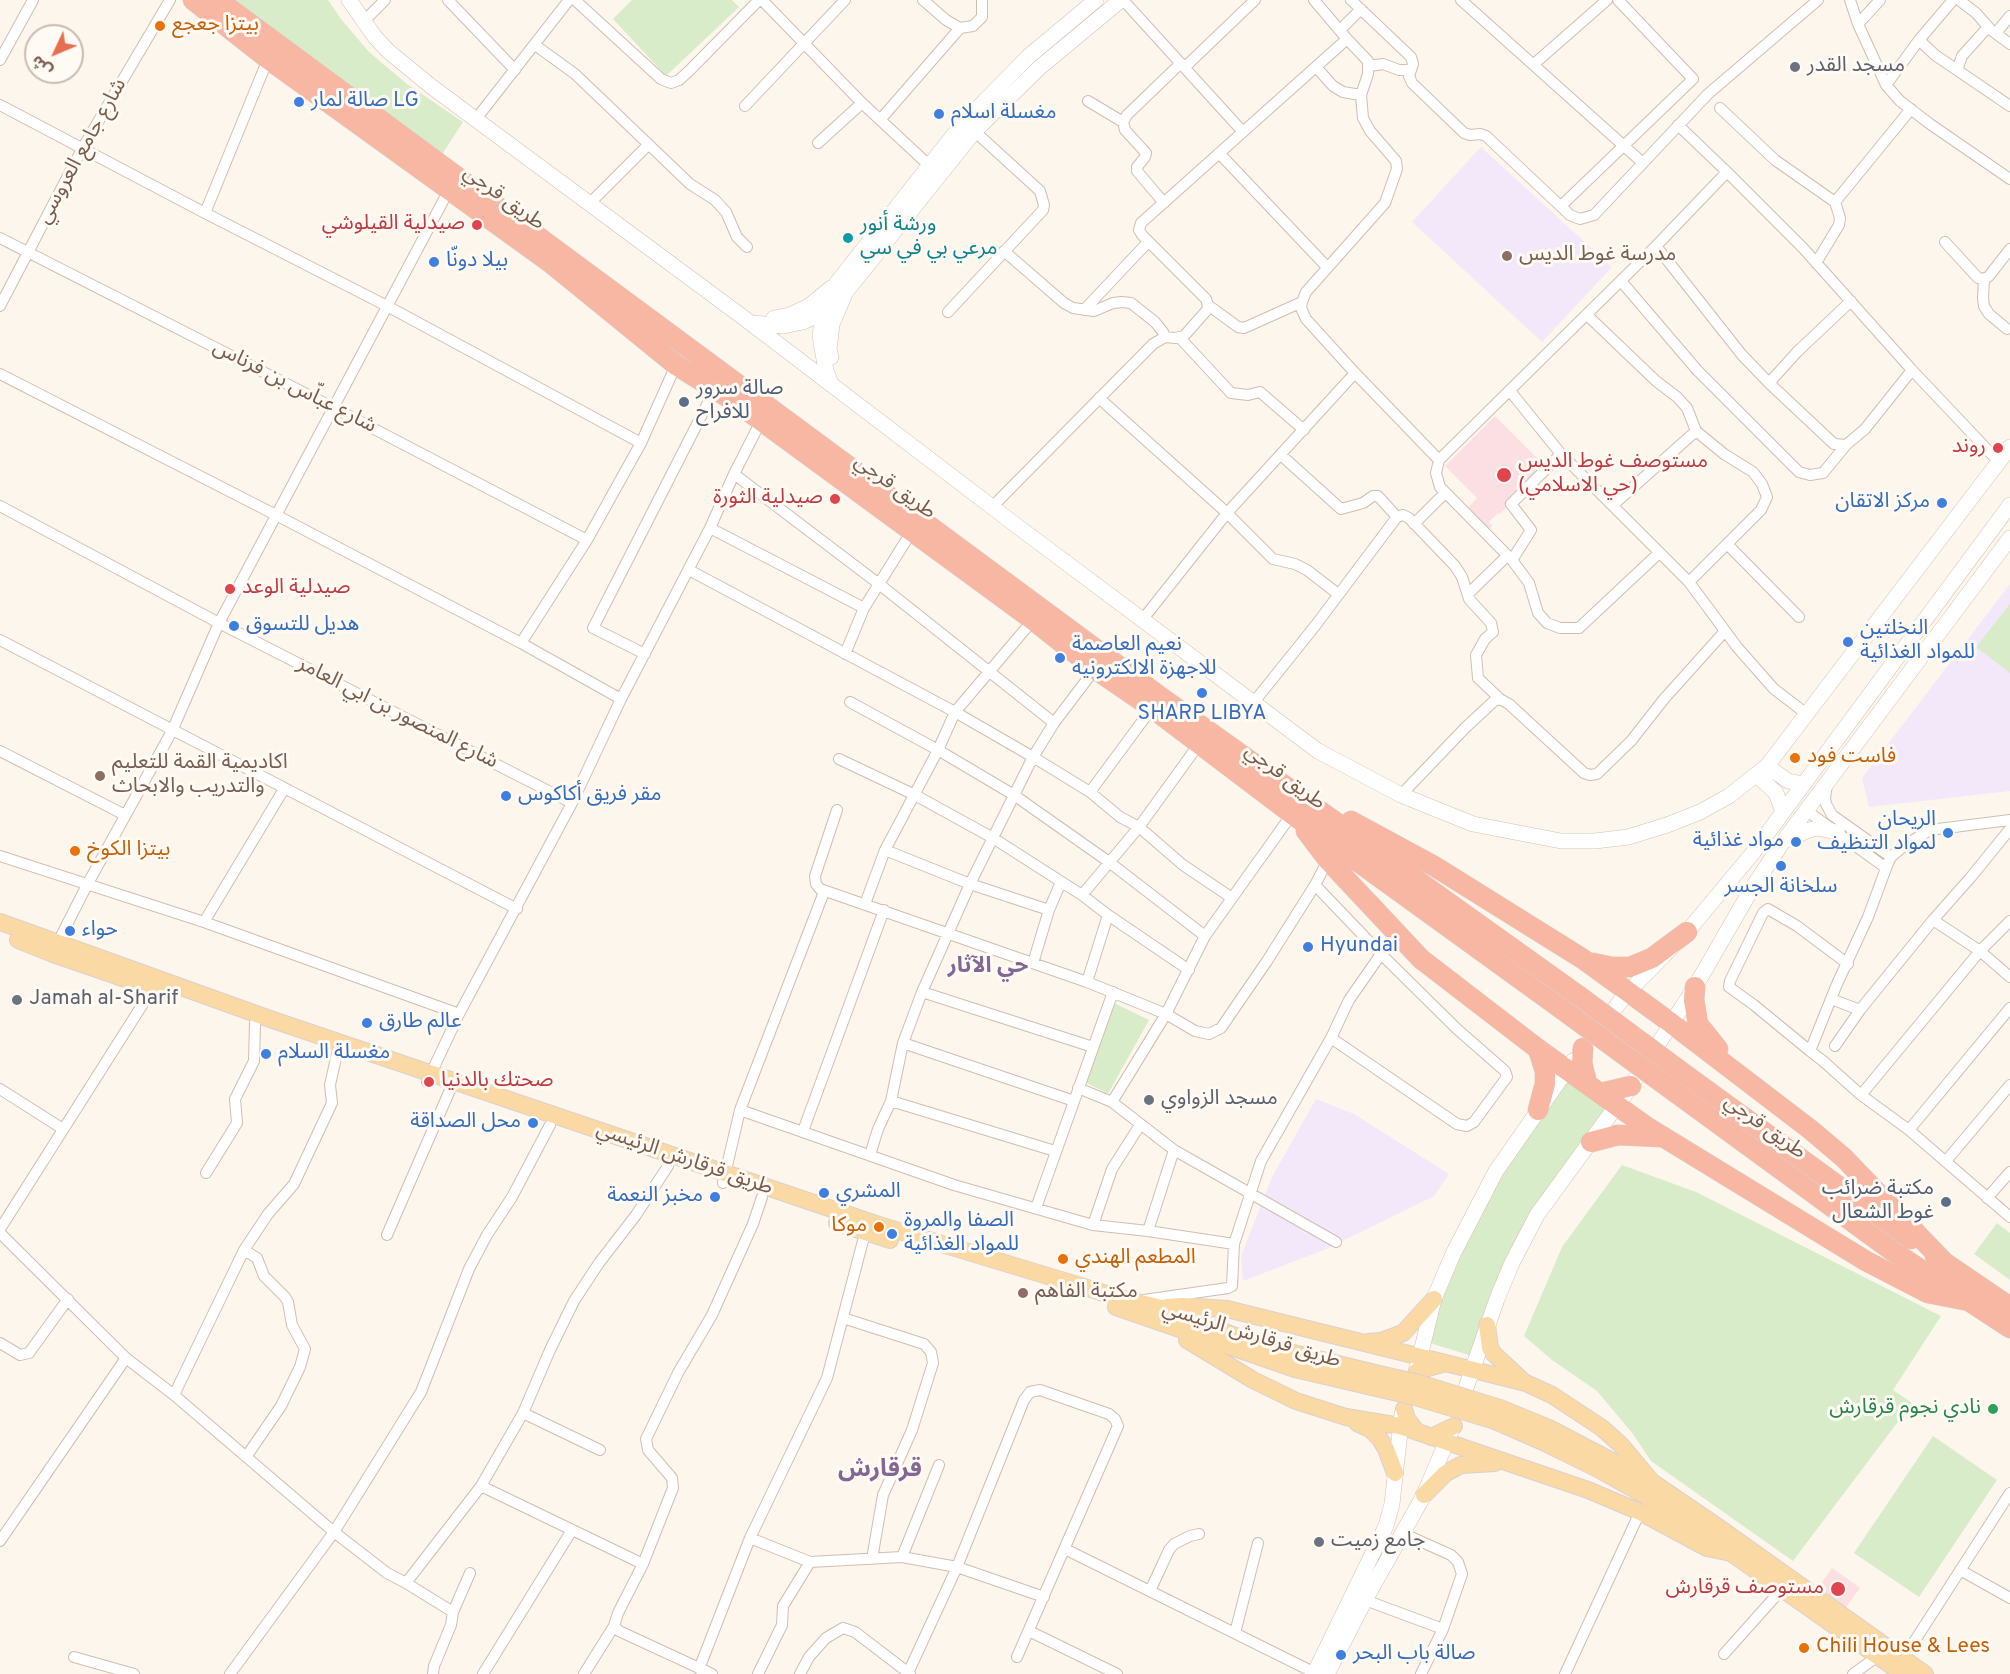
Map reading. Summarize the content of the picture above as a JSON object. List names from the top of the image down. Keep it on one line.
{"streets":{"highway":["طريق قرجي"],"main road":["طريق قرقارش الرئيسي"],"street":["شارع جامع العروسي","شارع عباّس بن فرناس","شارع المنصور بن ابي العامر"]},"crossings":[["شارع جامع العروسي","شارع عباّس بن فرناس"]],"districts":["حي الآثار","قرقارش"],"places":["بيتزا جعجع","مسجد القدر","صالة لمار LG","مغسلة اسلام","صيدلية القيلوشي","ورشة أنور مرعي بي في سي","مدرسة غوط الديس","بيلا دونّا","صالة سرور للافراح","روند","مستوصف غوط الديس (حي الاسلامي)","صيدلية الثورة","مركز الاتقان","صيدلية الوعد","هديل للتسوق","النخلتين للمواد الغذائية","نعيم العاصمة للاجهزة الالكترونيه","SHARP LIBYA","فاست فود","اكاديمية القمة للتعليم والتدريب والابحاث","مقر فريق أكاكوس","الريحان لمواد التنظيف","مواد غذائية","بيتزا الكوخ","سلخانة الجسر","حواء","Hyundai","Jamah al-Sharif","عالم طارق","مغسلة السلام","صحتك بالدنيا","مسجد الزواوي","محل الصداقة","المشري","مخبز النعمة","مكتبة ضرائب غوط الشعال","موكا","الصفا والمروة للمواد الغذائية","المطعم الهندي","مكتبة الفاهم","نادي نجوم قرقارش","جامع زميت","مستوصف قرقارش","Chili House & Lees","صالة باب البحر"],"north":"bottom left"}
